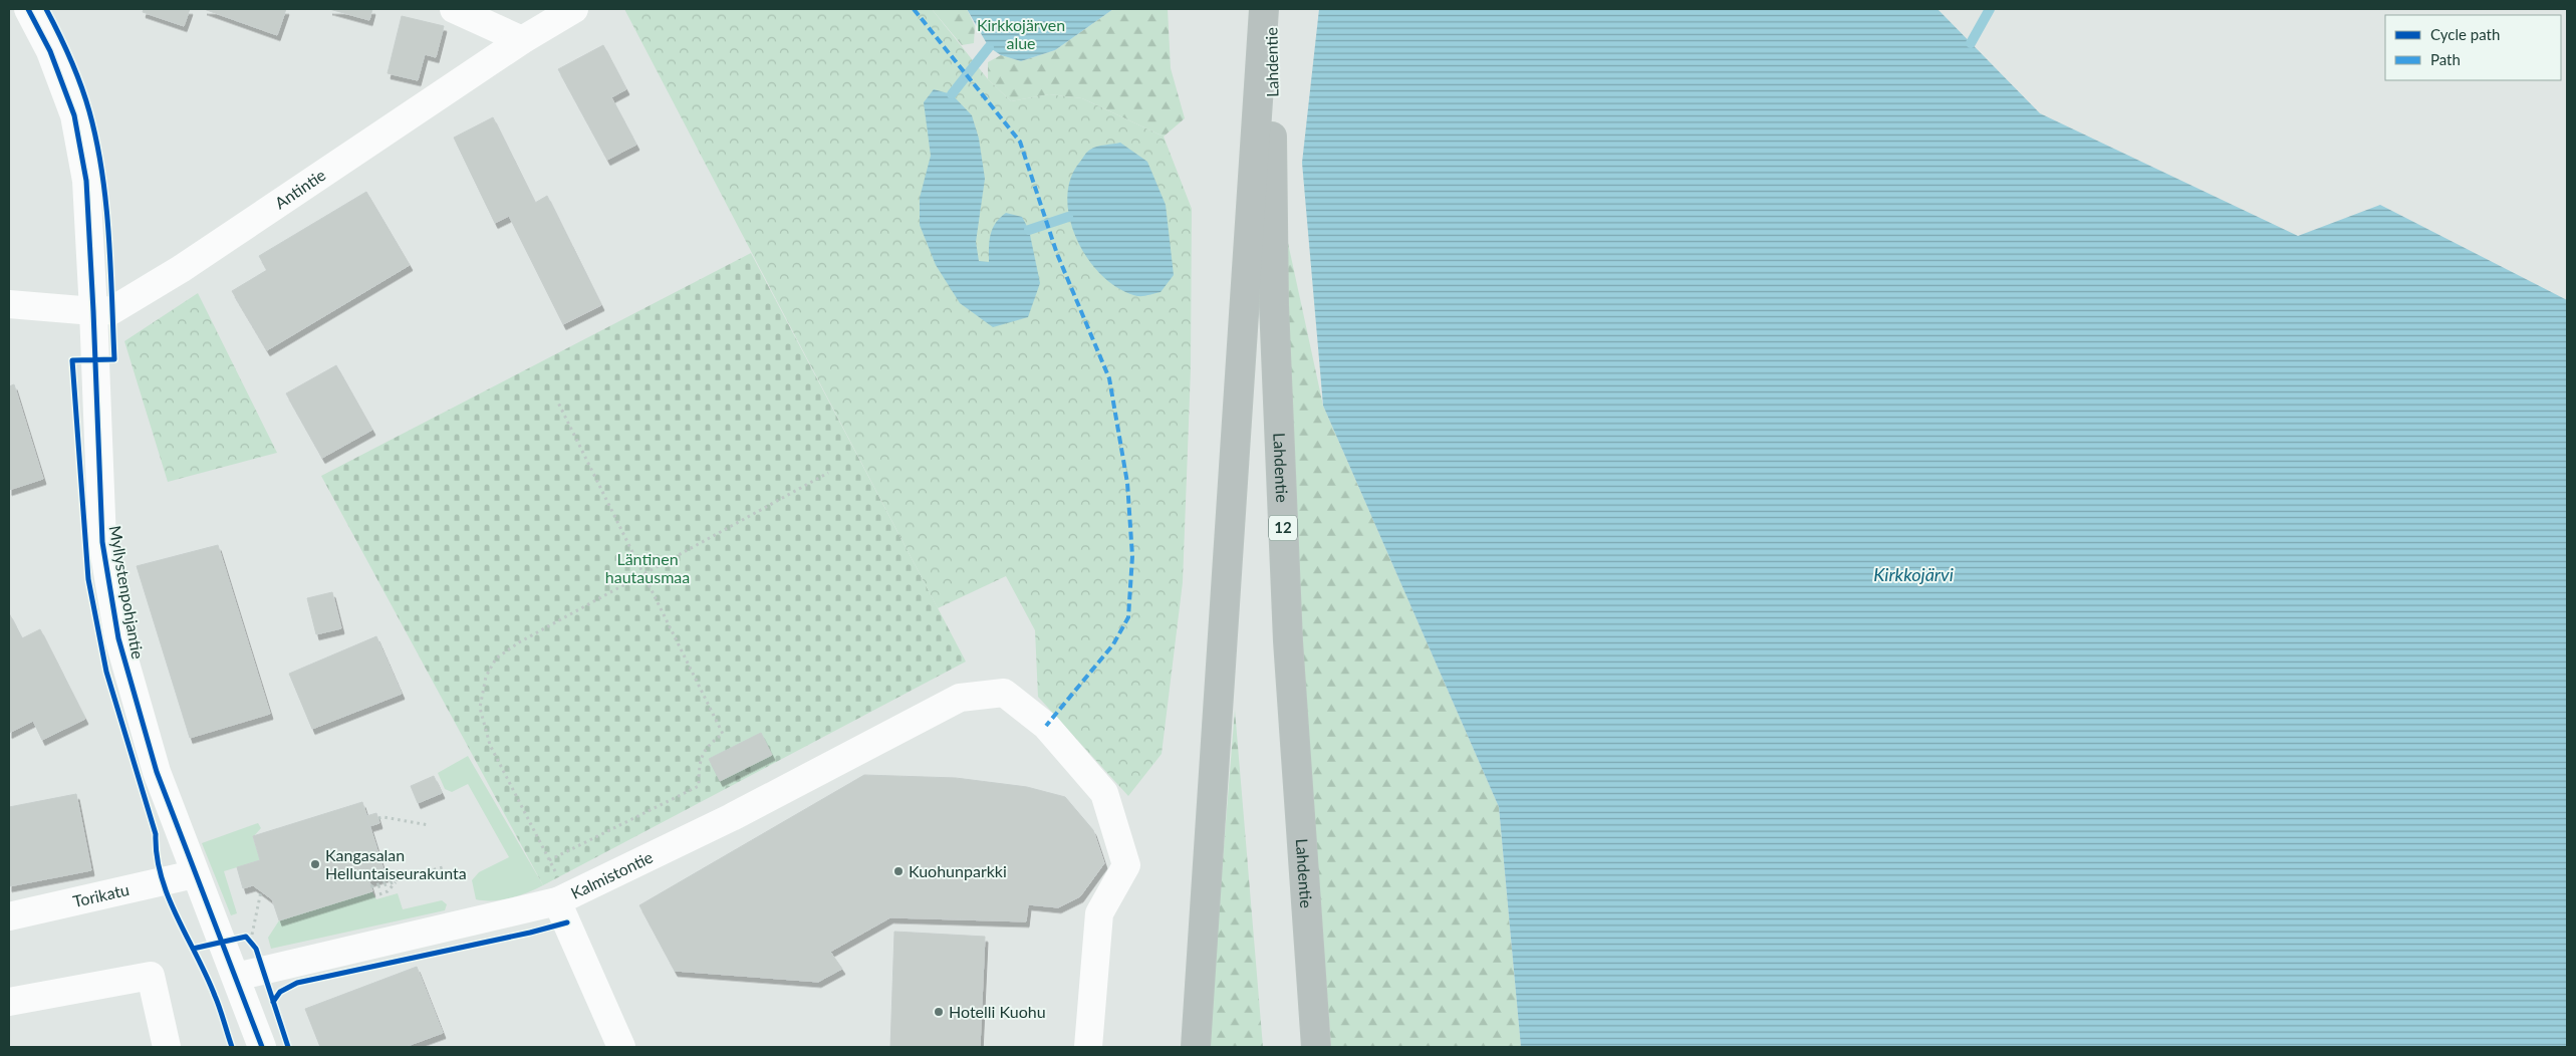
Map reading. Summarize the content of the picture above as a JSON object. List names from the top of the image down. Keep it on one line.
{"streets":{"highway":["Lahdentie","12"],"street":["Antintie","Myllystenpohjantie","Kalmistontie","Torikatu"]},"crossings":[["Antintie","Myllystenpohjantie"],["Myllystenpohjantie","Kalmistontie"],["Myllystenpohjantie","Torikatu"]],"water":["Kirkkojärvi"],"parks":["Kirkkojärven alue","Läntinen hautausmaa"],"places":["Kangasalan Helluntaiseurakunta","Kuohunparkki","Hotelli Kuohu"],"legend":["Cycle path","Path"]}
